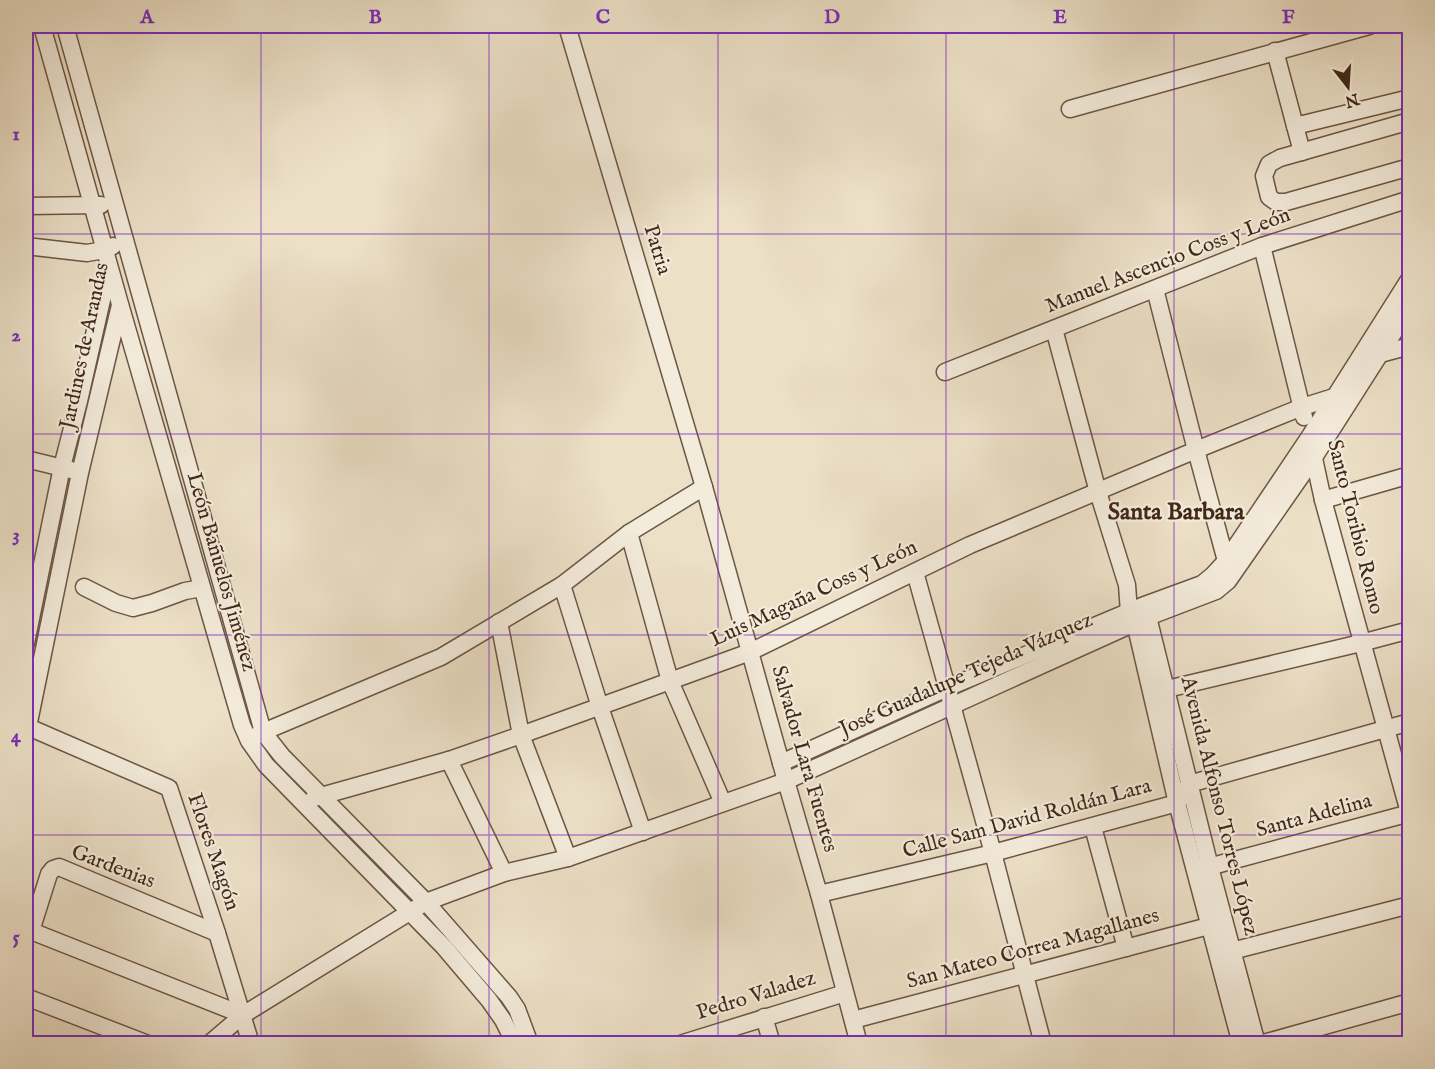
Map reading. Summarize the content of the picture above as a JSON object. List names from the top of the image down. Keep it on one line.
{"streets":{"street":["Patria","Manuel Ascencio Coss y León","Jardines de Arandas","Santo Toribio Romo","León Bañuelos Jiménez","Luis Magaña Coss y León","José Guadalupe Tejeda Vázquez","Salvador Lara Fuentes","Avenida Alfonso Torres López","Santa Adelina","Calle Sam David Roldán Lara","Flores Magón","Gardenias","San Mateo Correa Magallanes","Pedro Valadez"]},"crossings":[["Patria","Salvador Lara Fuentes"],["Manuel Ascencio Coss y León","Santo Toribio Romo"],["Manuel Ascencio Coss y León","Avenida Alfonso Torres López"],["Jardines de Arandas","León Bañuelos Jiménez"],["Jardines de Arandas","Flores Magón"],["Santo Toribio Romo","Luis Magaña Coss y León"],["Santo Toribio Romo","José Guadalupe Tejeda Vázquez"],["Santo Toribio Romo","Santa Adelina"],["León Bañuelos Jiménez","Luis Magaña Coss y León"],["León Bañuelos Jiménez","José Guadalupe Tejeda Vázquez"],["Luis Magaña Coss y León","José Guadalupe Tejeda Vázquez"],["Luis Magaña Coss y León","Salvador Lara Fuentes"],["Luis Magaña Coss y León","Avenida Alfonso Torres López"],["José Guadalupe Tejeda Vázquez","Salvador Lara Fuentes"],["José Guadalupe Tejeda Vázquez","Avenida Alfonso Torres López"],["José Guadalupe Tejeda Vázquez","Flores Magón"],["José Guadalupe Tejeda Vázquez","Gardenias"],["Salvador Lara Fuentes","Calle Sam David Roldán Lara"],["Salvador Lara Fuentes","San Mateo Correa Magallanes"],["Salvador Lara Fuentes","Pedro Valadez"],["Avenida Alfonso Torres López","Santa Adelina"],["Avenida Alfonso Torres López","Calle Sam David Roldán Lara"],["Avenida Alfonso Torres López","San Mateo Correa Magallanes"],["Flores Magón","Gardenias"]],"districts":["Santa Barbara"],"north":"bottom","grid":{"columns":["A","B","C","D","E","F"],"rows":["1","2","3","4","5"]}}
